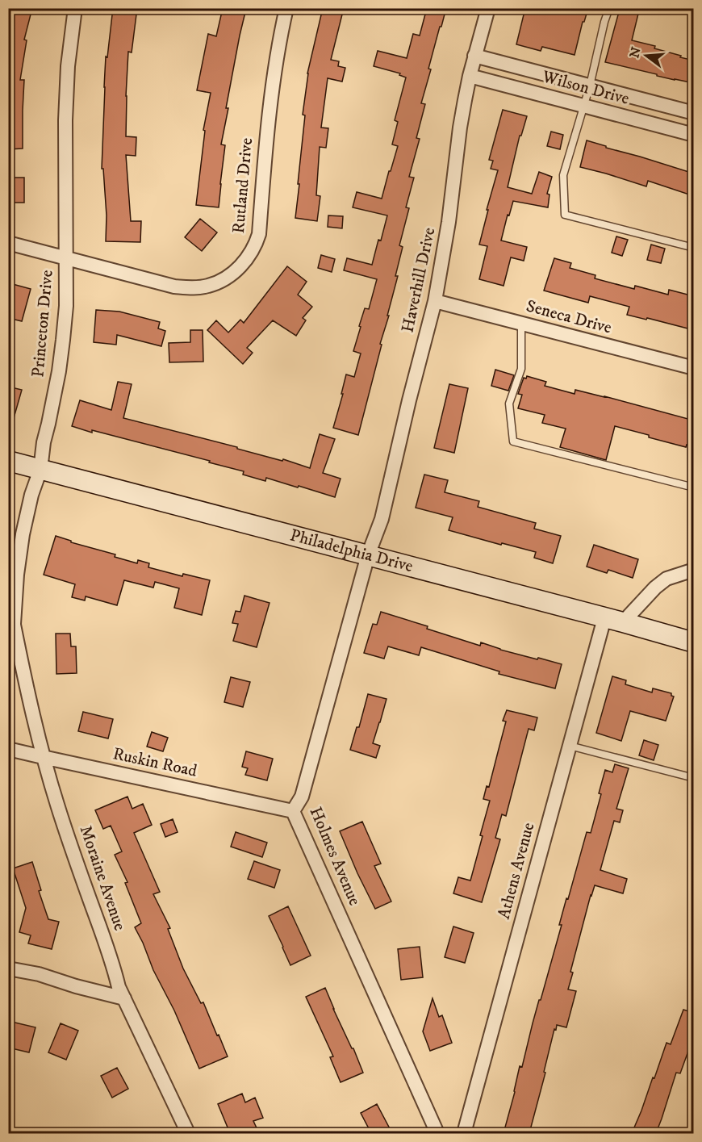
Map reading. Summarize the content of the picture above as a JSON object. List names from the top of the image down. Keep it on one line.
{"streets":{"main road":["Philadelphia Drive"],"street":["Wilson Drive","Rutland Drive","Haverhill Drive","Seneca Drive","Princeton Drive","Ruskin Road","Holmes Avenue","Athens Avenue","Moraine Avenue"]},"crossings":[["Wilson Drive","Haverhill Drive"],["Rutland Drive","Princeton Drive"],["Haverhill Drive","Seneca Drive"],["Haverhill Drive","Philadelphia Drive"],["Haverhill Drive","Holmes Avenue"],["Princeton Drive","Philadelphia Drive"],["Princeton Drive","Moraine Avenue"],["Philadelphia Drive","Holmes Avenue"],["Philadelphia Drive","Athens Avenue"],["Ruskin Road","Holmes Avenue"],["Ruskin Road","Moraine Avenue"]],"north":"left"}
